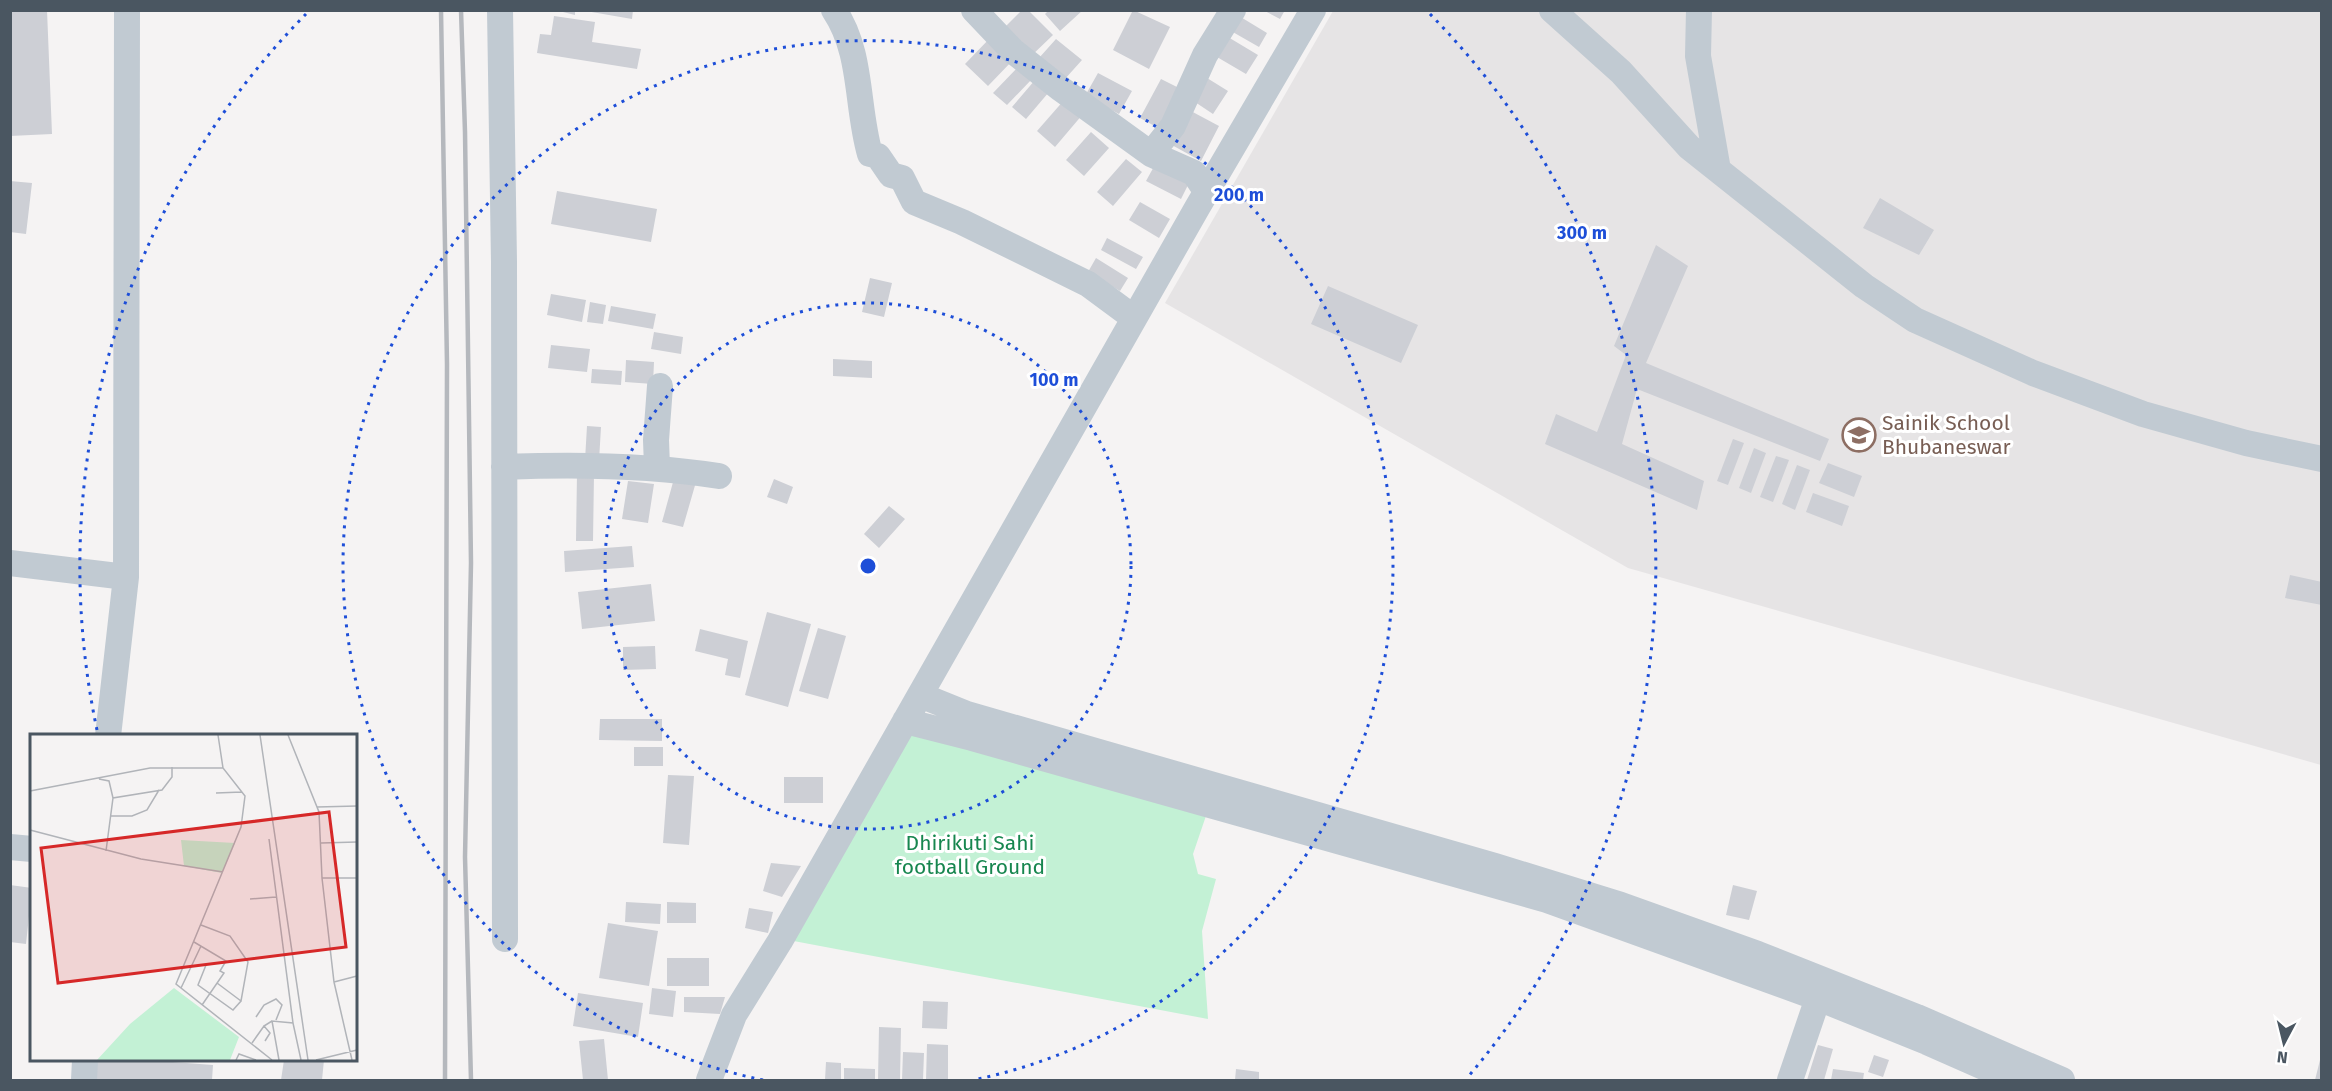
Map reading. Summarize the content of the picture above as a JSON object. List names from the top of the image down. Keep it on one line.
{"parks":["Dhirikuti Sahi football Ground"],"places":{"school or university":["Sainik School Bhubaneswar"]},"north":"bottom","rings":["200 m","300 m","100 m"]}
